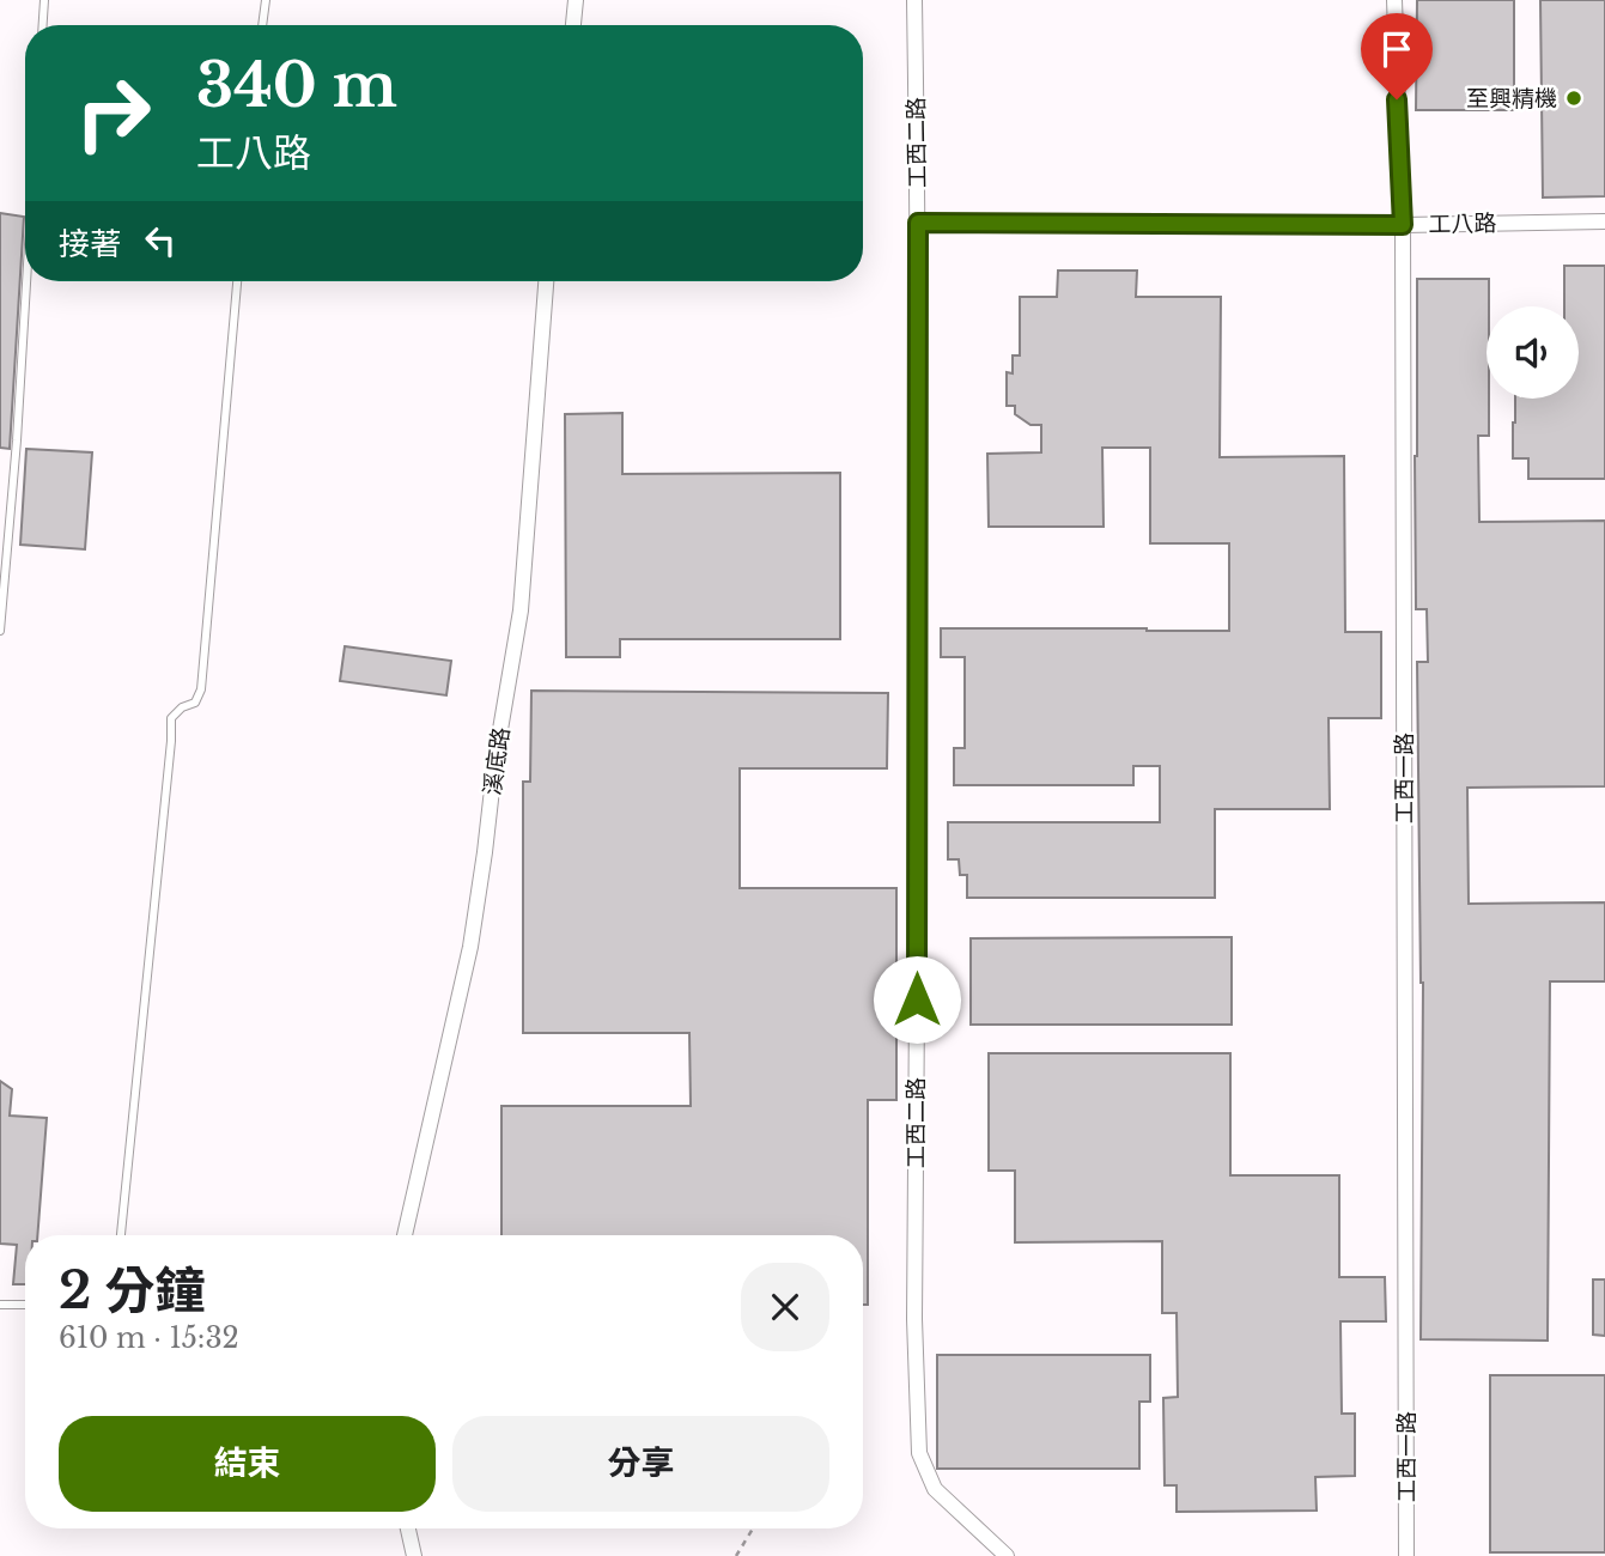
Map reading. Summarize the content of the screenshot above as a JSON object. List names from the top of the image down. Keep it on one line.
{"streets":{"street":["工西二路","工八路","溪底路","工西一路"]},"crossings":[["工西二路","工八路"],["工八路","工西一路"]],"places":["至興精機"],"page":{"turn":["340 m","工八路"],"then":"接著","heading":["2 分鐘","610 m · 15:32"],"buttons":["結束","分享"]}}
